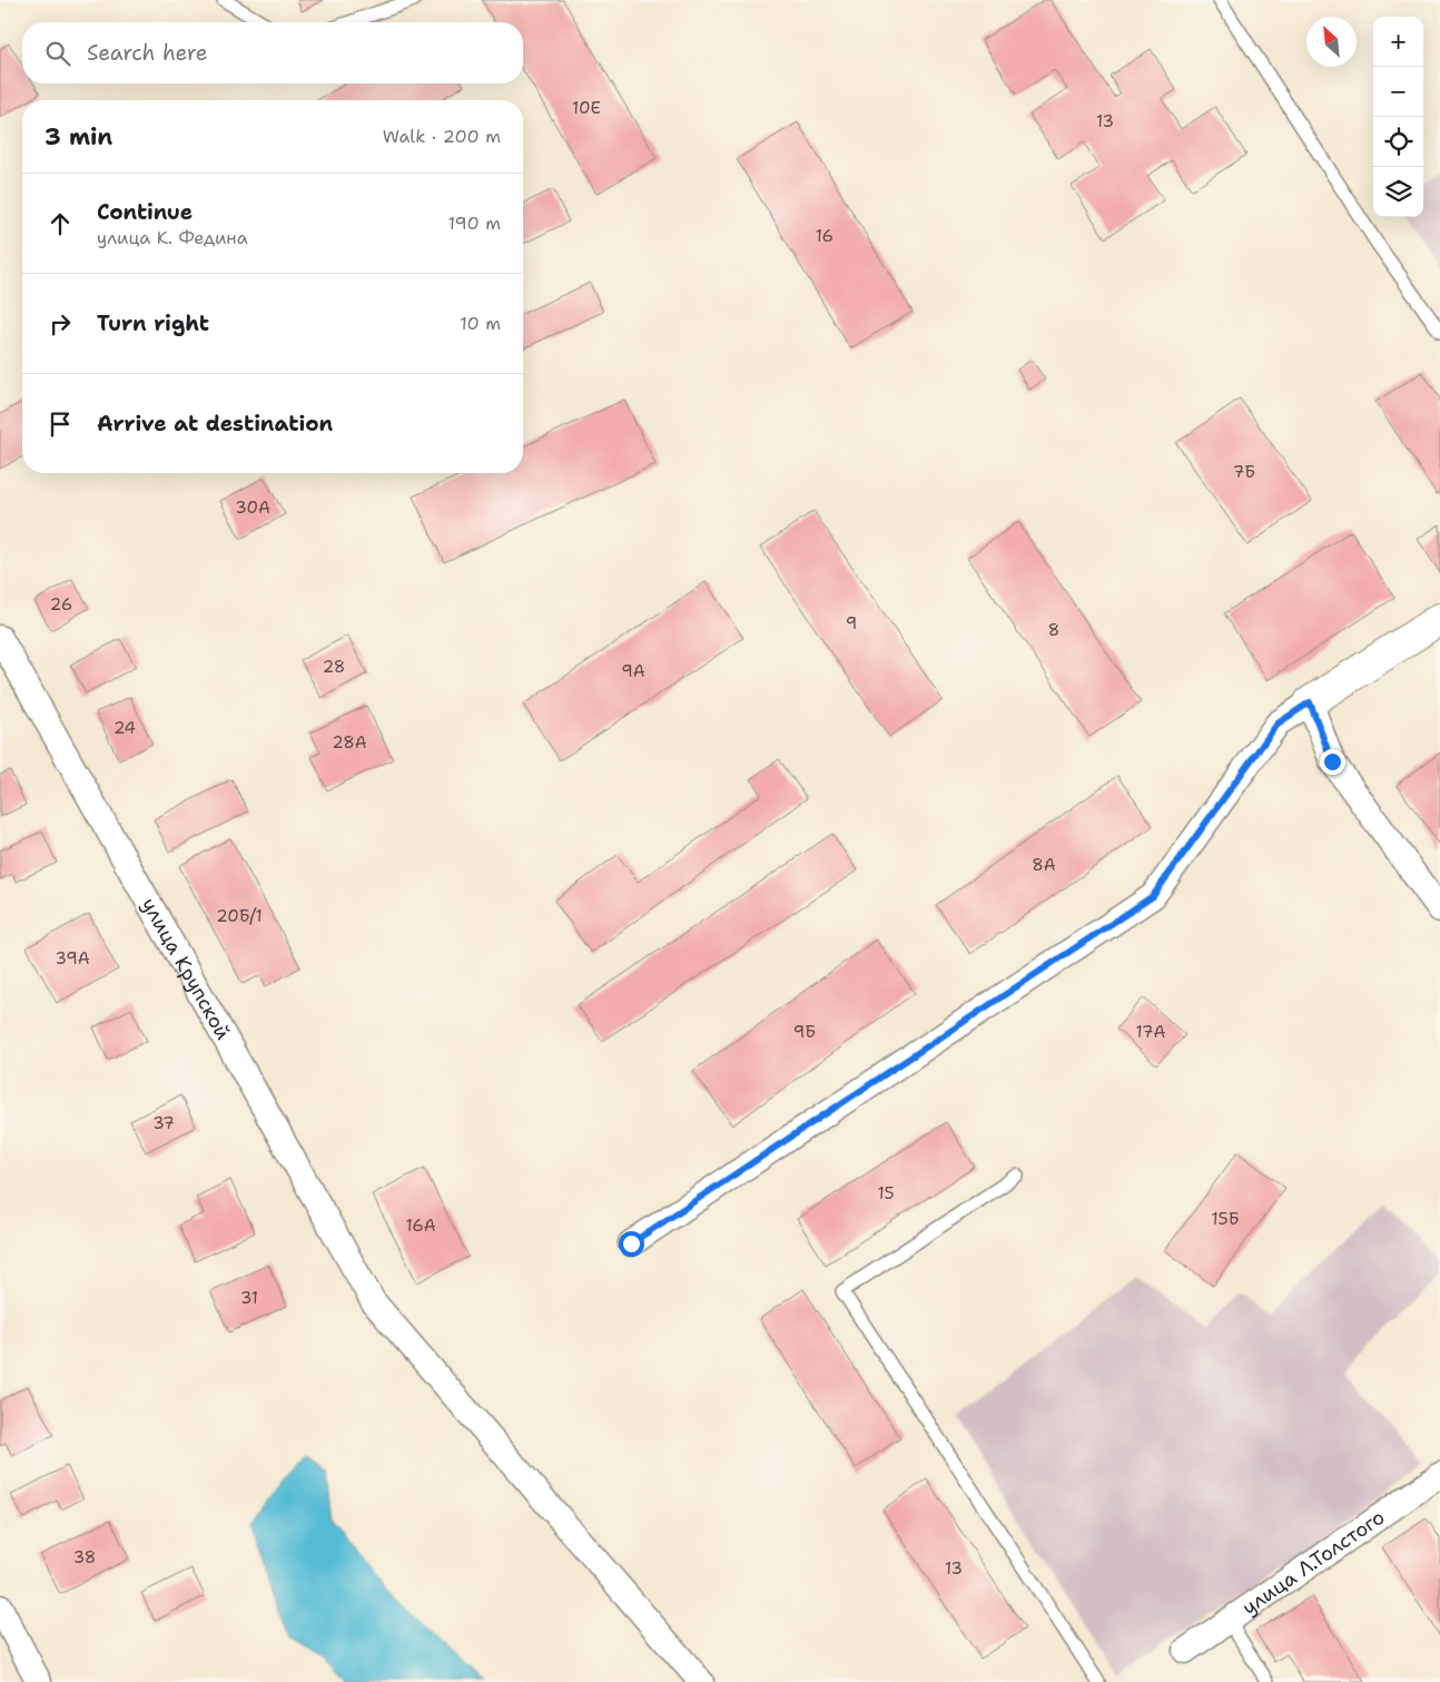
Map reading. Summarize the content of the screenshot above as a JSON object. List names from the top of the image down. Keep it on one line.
{"streets":{"street":["улица Крупской","улица Л.Толстого"]},"house_numbers":["10Е","13","16","7Б","30А","26","9","8","28","9А","24","28А","8А","20Б/1","39А","9Б","17А","37","15","15Б","16А","31","38","13"],"north":"top left","page":{"map_buttons":["+","−"],"search":"Search here","heading":["3 min","Walk · 200 m"],"list":[["Continue","улица К. Федина","190 m"],["Turn right","10 m"],"Arrive at destination"]}}
